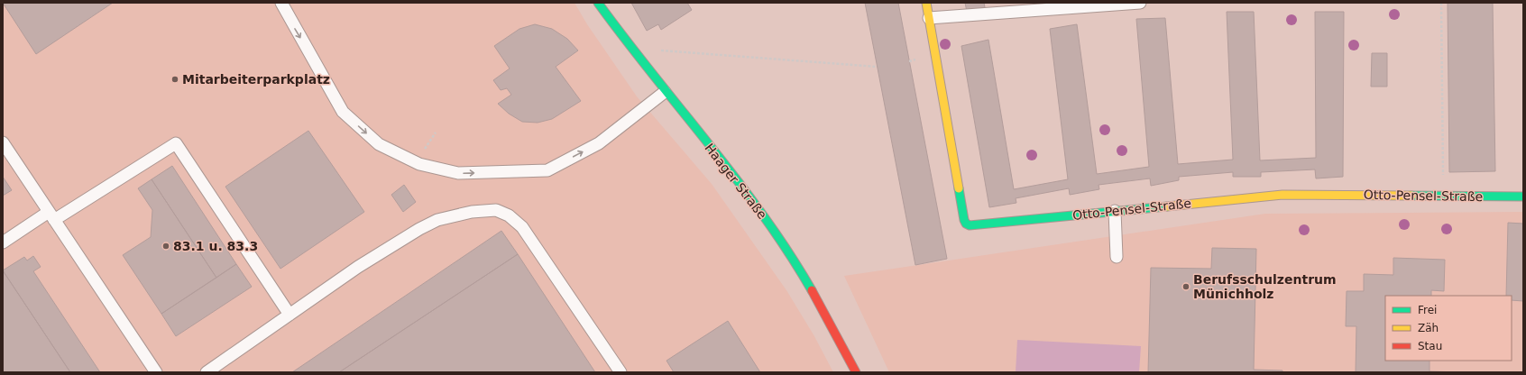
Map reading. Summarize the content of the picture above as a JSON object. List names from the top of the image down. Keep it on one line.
{"streets":{"street":["Haager Straße","Otto-Pensel-Straße"]},"places":["Mitarbeiterparkplatz","83.1 u. 83.3","Berufsschulzentrum Münichholz"],"legend":["Frei","Zäh","Stau"]}
